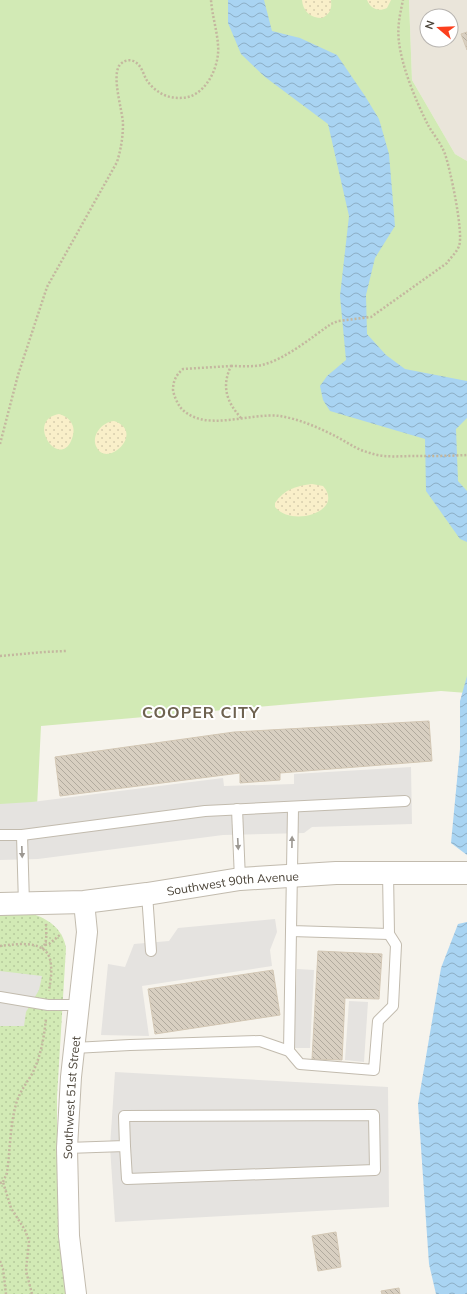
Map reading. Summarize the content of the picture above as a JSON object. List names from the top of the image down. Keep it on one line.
{"streets":{"street":["Southwest 90th Avenue","Southwest 51st Street"]},"crossings":[["Southwest 90th Avenue","Southwest 51st Street"]],"districts":["COOPER CITY"],"north":"left"}
